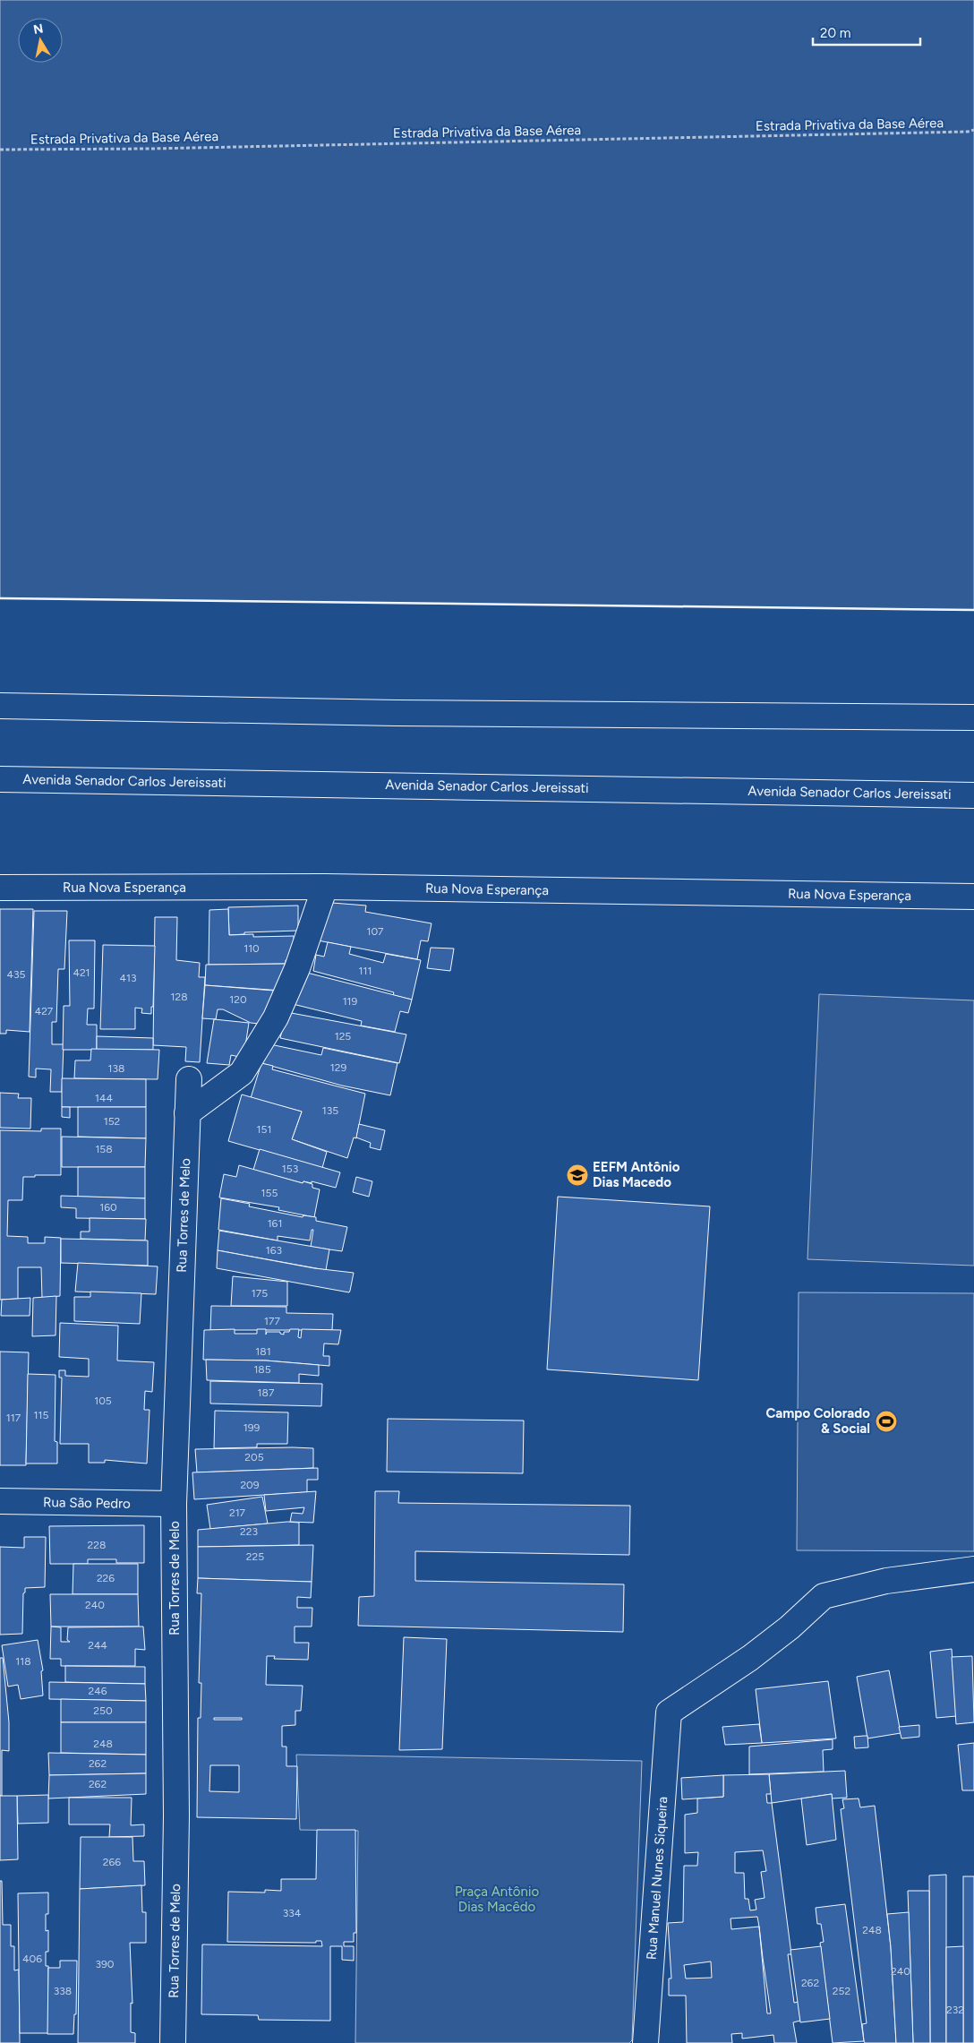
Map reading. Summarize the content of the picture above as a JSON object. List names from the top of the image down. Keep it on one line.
{"streets":{"street":["Avenida Senador Carlos Jereissati","Rua Nova Esperança","Rua Torres de Melo","Rua São Pedro","Rua Manuel Nunes Siqueira"],"path":["Estrada Privativa da Base Aérea"]},"crossings":[["Rua Torres de Melo","Rua São Pedro"]],"parks":["Praça Antônio Dias Macêdo"],"places":{"school or university":["EEFM Antônio Dias Macedo"],"sports":["Campo Colorado & Social"]},"house_numbers":["107","110","111","421","435","413","128","120","119","427","125","129","138","144","135","152","151","158","153","155","160","161","163","175","177","181","185","187","105","115","117","199","205","209","217","223","228","225","226","240","244","118","246","250","248","262","262","266","334","248","406","390","240","262","338","252","232"],"scale_bar":"20 m","north":"top"}
